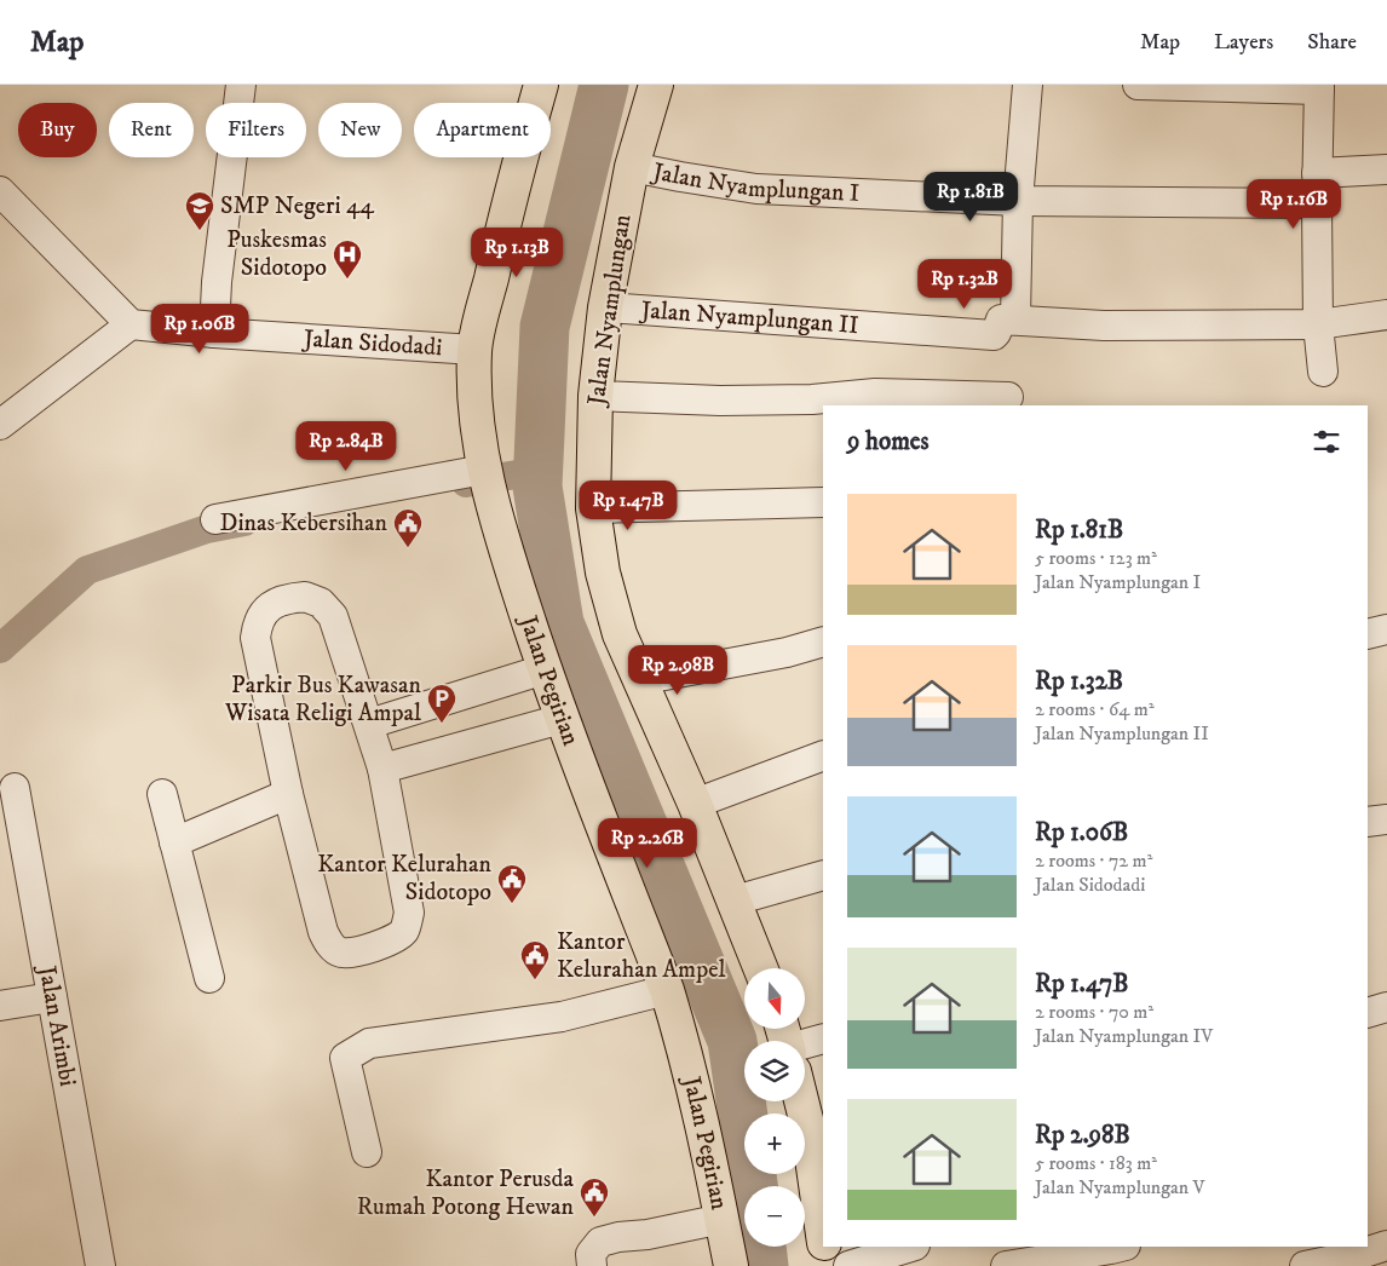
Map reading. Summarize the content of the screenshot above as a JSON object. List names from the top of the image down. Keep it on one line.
{"streets":{"main road":["Jalan Nyamplungan","Jalan Pegirian"],"street":["Jalan Nyamplungan I","Jalan Nyamplungan II","Jalan Sidodadi","Jalan Arimbi"]},"crossings":[["Jalan Nyamplungan I","Jalan Nyamplungan"],["Jalan Nyamplungan","Jalan Nyamplungan II"],["Jalan Sidodadi","Jalan Pegirian"]],"places":{"school or university":["SMP Negeri 44"],"hospital":["Puskesmas Sidotopo"],"public building":["Dinas Kebersihan","Kantor Kelurahan Sidotopo","Kantor Kelurahan Ampel","Kantor Perusda Rumah Potong Hewan"],"parking":["Parkir Bus Kawasan Wisata Religi Ampal"]},"north":"bottom","page":{"header":"Map","nav":["Map","Layers","Share"],"chip":["Buy","Rent","Filters","New","Apartment"],"price":["Rp 1.81B","Rp 1.16B","Rp 1.13B","Rp 1.32B","Rp 1.06B","Rp 2.84B","Rp 1.47B","Rp 2.98B","Rp 2.26B"],"heading":"9 homes","list":[{"name":"Rp 1.81B","note":"5 rooms · 123 m² · Jalan Nyamplungan I"},{"name":"Rp 1.32B","note":"2 rooms · 64 m² · Jalan Nyamplungan II"},{"name":"Rp 1.06B","note":"2 rooms · 72 m² · Jalan Sidodadi"},{"name":"Rp 1.47B","note":"2 rooms · 70 m² · Jalan Nyamplungan IV"},{"name":"Rp 2.98B","note":"5 rooms · 183 m² · Jalan Nyamplungan V"}],"map_buttons":["+","−"]}}
